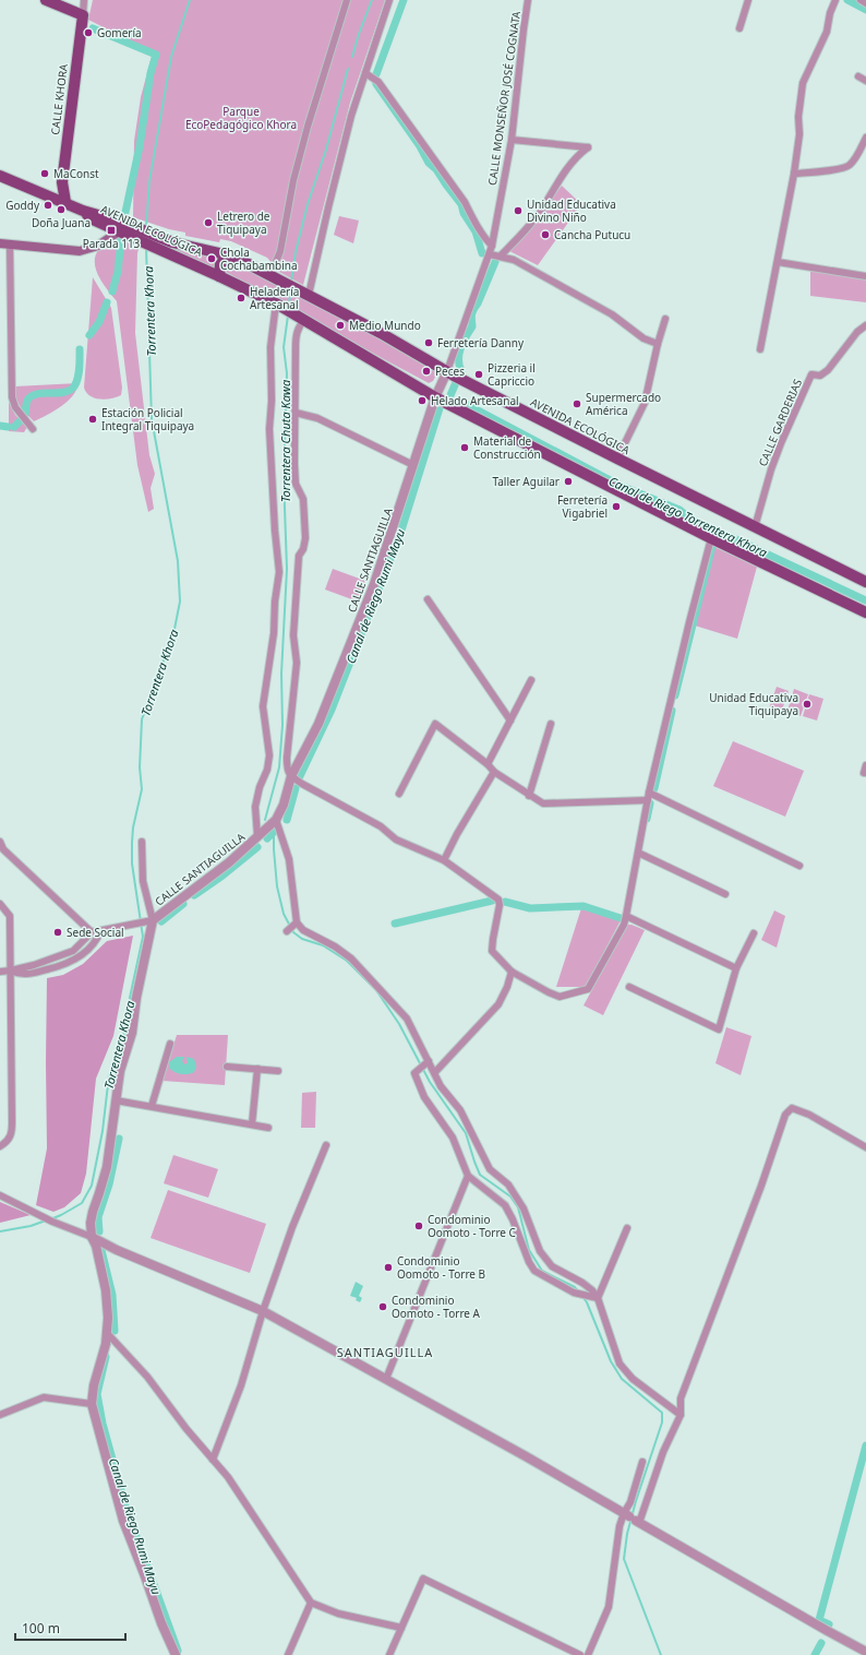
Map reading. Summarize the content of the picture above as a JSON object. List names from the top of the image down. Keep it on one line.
{"streets":{"main road":["CALLE KHORA","AVENIDA ECOLÓGICA"],"street":["CALLE MONSEÑOR JOSÉ COGNATA","CALLE GARDERIAS","CALLE SANTIAGUILLA"]},"crossings":[["CALLE MONSEÑOR JOSÉ COGNATA","AVENIDA ECOLÓGICA"],["CALLE MONSEÑOR JOSÉ COGNATA","CALLE SANTIAGUILLA"],["AVENIDA ECOLÓGICA","CALLE GARDERIAS"],["AVENIDA ECOLÓGICA","CALLE SANTIAGUILLA"]],"districts":["SANTIAGUILLA"],"water":["Torrentera Khora","Torrentera Chuta Kawa","Canal de Riego Torrentera Khora","Canal de Riego Rumi Mayu"],"parks":["Parque EcoPedagógico Khora"],"places":{"other":["Gomería","MaConst","Goddy","Doña Juana","Unidad Educativa Divino Niño","Letrero de Tiquipaya","Cancha Putucu","Chola Cochabambina","Heladería Artesanal","Medio Mundo","Ferretería Danny","Peces","Pizzeria il Capriccio","Helado Artesanal","Supermercado América","Estación Policial Integral Tiquipaya","Material de Construcción","Taller Aguilar","Ferretería Vigabriel","Unidad Educativa Tiquipaya","Sede Social","Condominio Oomoto - Torre C","Condominio Oomoto - Torre B","Condominio Oomoto - Torre A"],"transit":["Parada 113"]},"scale_bar":"100 m"}
